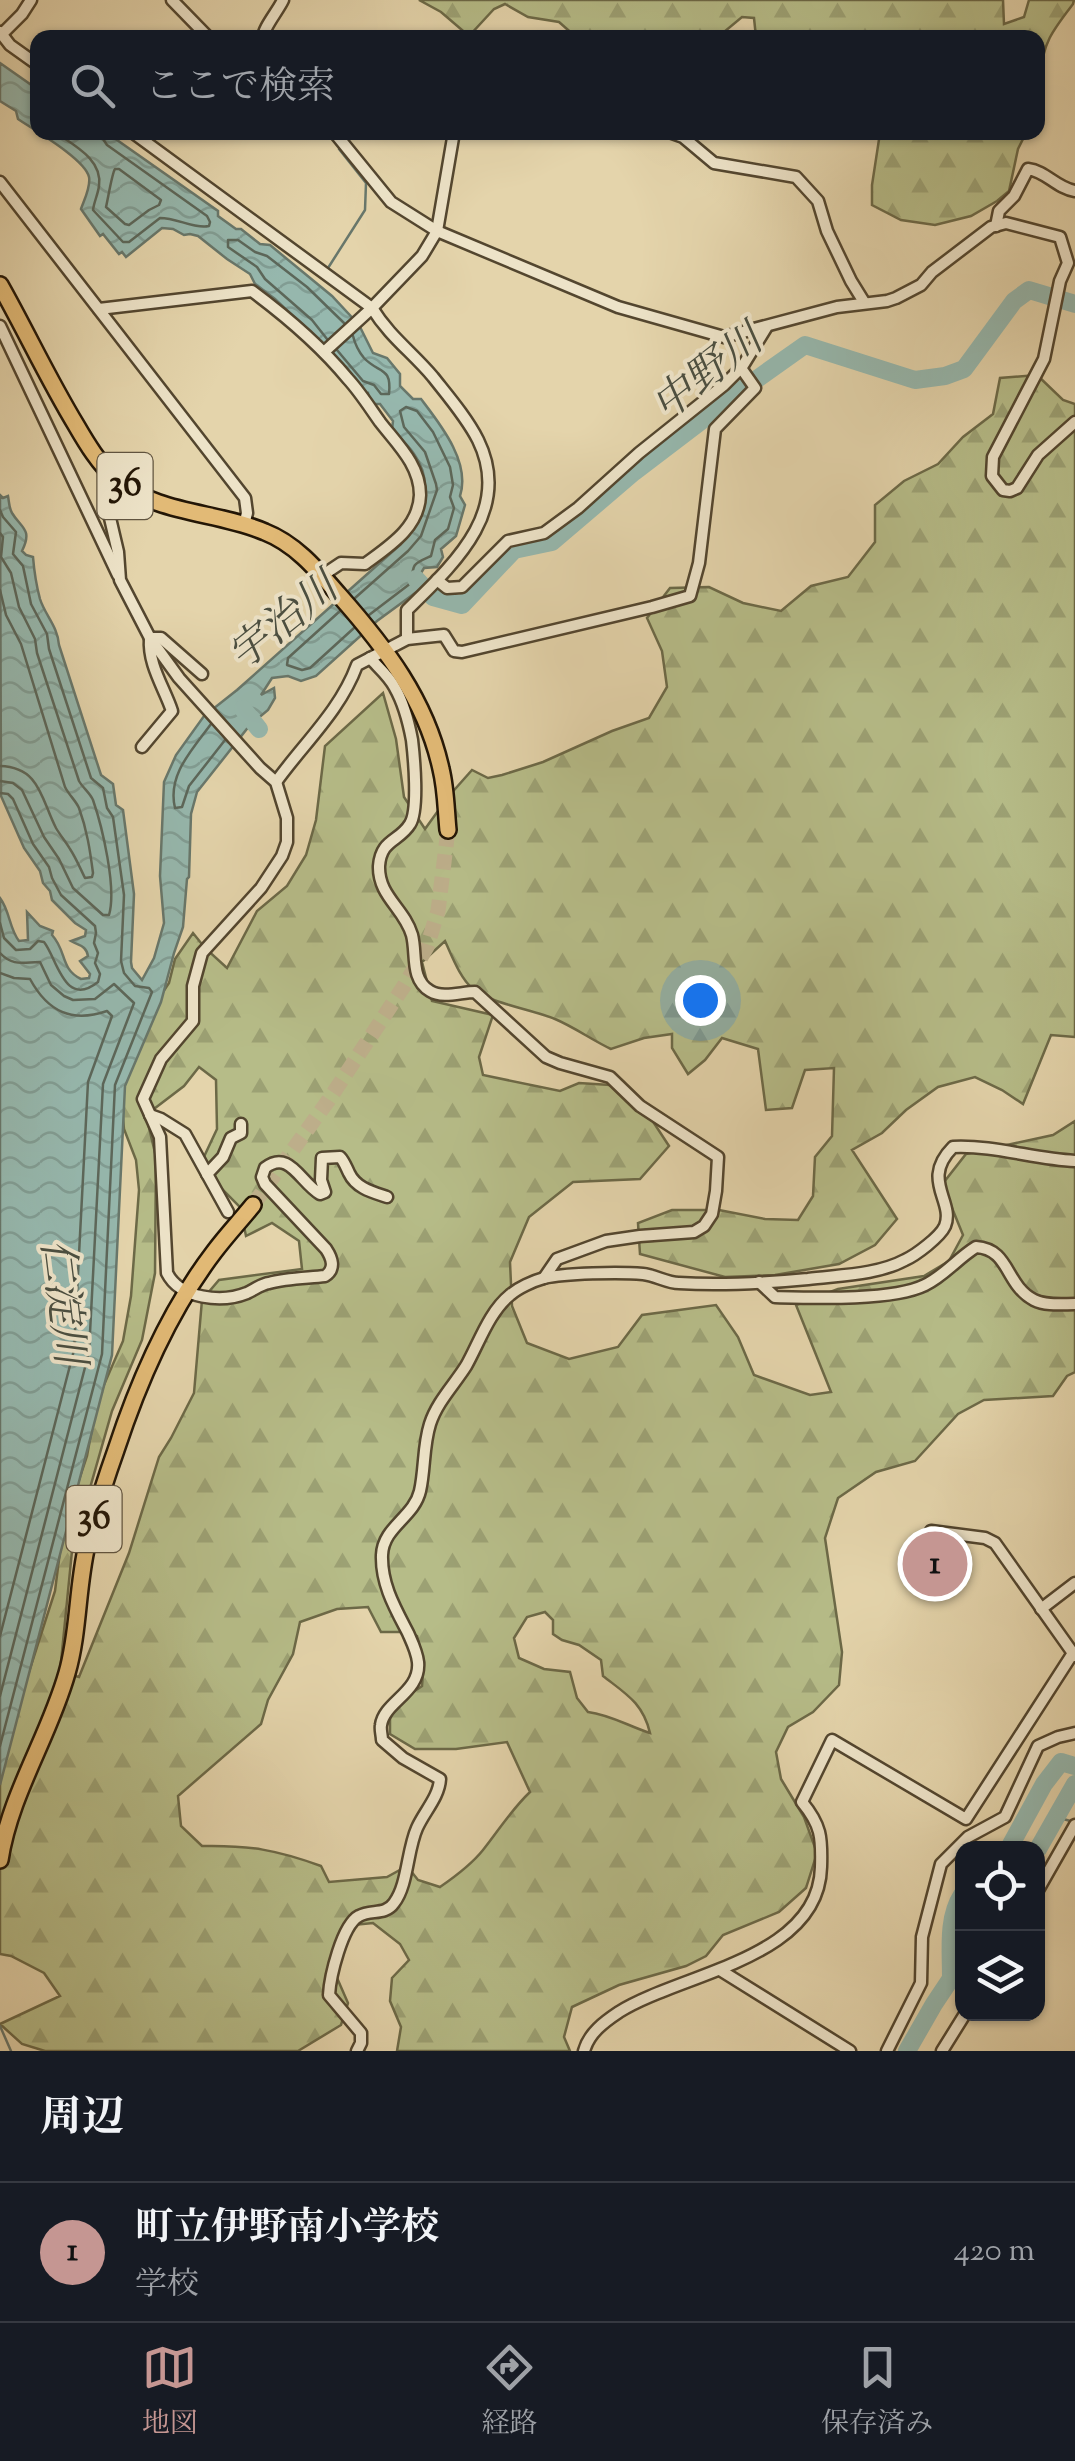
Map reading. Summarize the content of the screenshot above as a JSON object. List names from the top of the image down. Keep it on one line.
{"streets":{"main road":["36"]},"water":["中野川","宇治川","仁淀川"],"page":{"search":"ここで検索","pins":"1","heading":"周辺","list":[{"mark":"1","name":"町立伊野南小学校","note":"学校","value":"420 m"}],"nav":["地図","経路","保存済み"]}}
